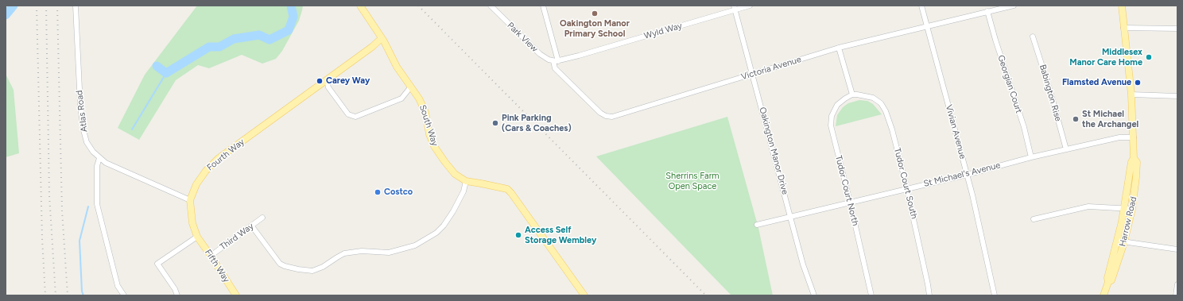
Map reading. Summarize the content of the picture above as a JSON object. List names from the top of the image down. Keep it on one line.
{"streets":{"main road":["South Way","Fourth Way","Harrow Road","Fifth Way"],"street":["Wyld Way","Park View","Victoria Avenue","Georgian Court","Babington Rise","Atlas Road","Vivian Avenue","Oakington Manor Drive","St Michael's Avenue","Tudor Court South","Tudor Court North","Third Way"]},"crossings":[["Wyld Way","Park View"],["Wyld Way","Victoria Avenue"],["Wyld Way","Oakington Manor Drive"],["Park View","Victoria Avenue"],["Victoria Avenue","Georgian Court"],["Victoria Avenue","Vivian Avenue"],["Victoria Avenue","Oakington Manor Drive"],["Georgian Court","St Michael's Avenue"],["Babington Rise","St Michael's Avenue"],["Atlas Road","Fourth Way"],["South Way","Fourth Way"],["Vivian Avenue","St Michael's Avenue"],["Oakington Manor Drive","St Michael's Avenue"],["Fourth Way","Fifth Way"],["St Michael's Avenue","Tudor Court South"],["St Michael's Avenue","Tudor Court North"],["St Michael's Avenue","Harrow Road"],["Tudor Court South","Tudor Court North"],["Third Way","Fifth Way"]],"parks":["Sherrins Farm Open Space"],"places":["Oakington Manor Primary School","Middlesex Manor Care Home","Carey Way","Flamsted Avenue","St Michael the Archangel","Pink Parking (Cars & Coaches)","Costco","Access Self Storage Wembley"]}
